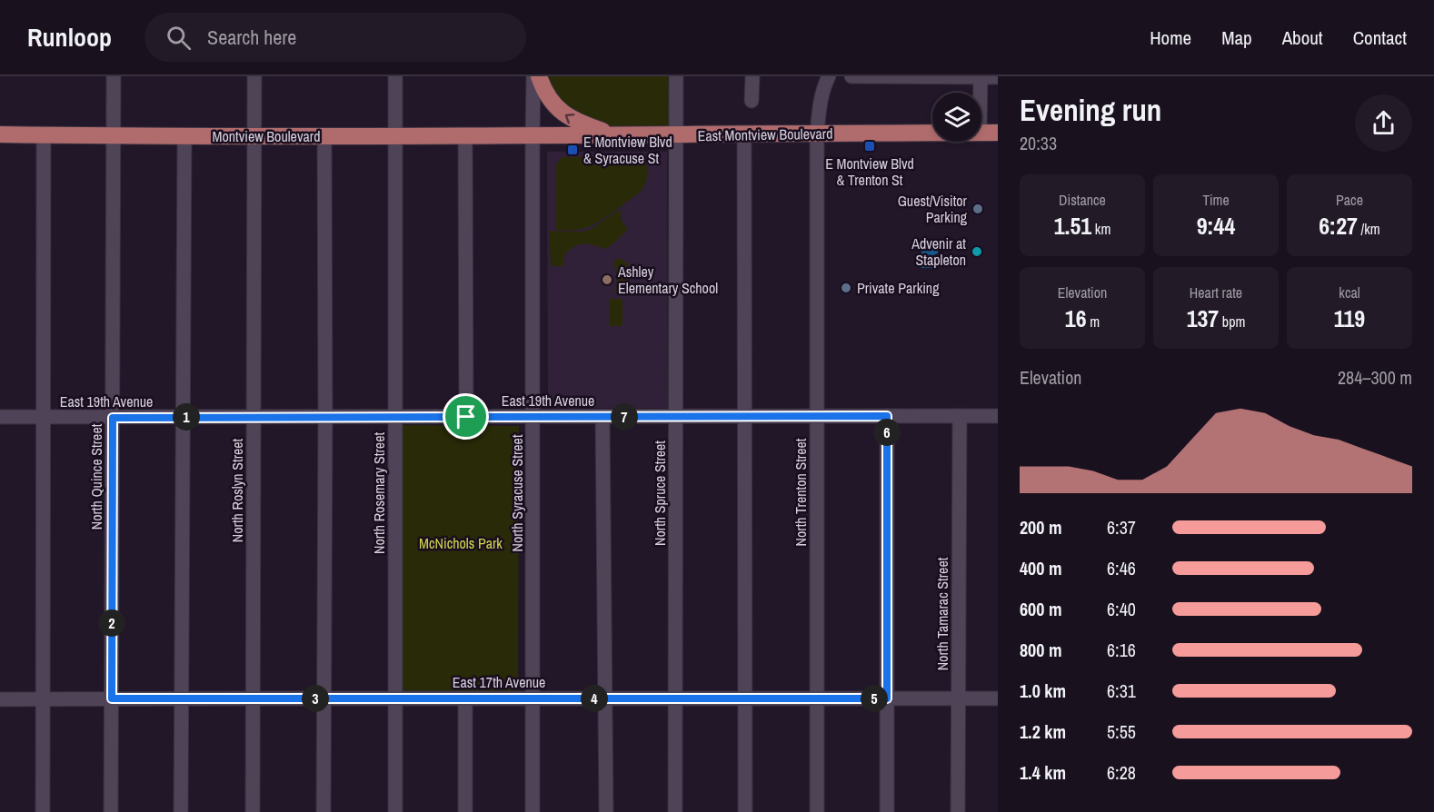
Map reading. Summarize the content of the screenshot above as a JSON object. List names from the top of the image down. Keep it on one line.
{"streets":{"main road":["East Montview Boulevard","Montview Boulevard"],"street":["East 19th Avenue","North Quince Street","North Roslyn Street","North Trenton Street","North Rosemary Street","North Syracuse Street","North Spruce Street","North Tamarac Street","East 17th Avenue"]},"crossings":[["East Montview Boulevard","Montview Boulevard"],["East Montview Boulevard","North Trenton Street"],["East Montview Boulevard","North Syracuse Street"],["East Montview Boulevard","North Spruce Street"],["Montview Boulevard","North Quince Street"],["Montview Boulevard","North Roslyn Street"],["Montview Boulevard","North Rosemary Street"],["Montview Boulevard","North Syracuse Street"],["East 19th Avenue","North Quince Street"],["East 19th Avenue","North Roslyn Street"],["East 19th Avenue","North Trenton Street"],["East 19th Avenue","North Rosemary Street"],["East 19th Avenue","North Syracuse Street"],["East 19th Avenue","North Spruce Street"],["East 19th Avenue","North Tamarac Street"],["North Quince Street","East 17th Avenue"],["North Roslyn Street","East 17th Avenue"],["North Trenton Street","East 17th Avenue"],["North Rosemary Street","East 17th Avenue"],["North Syracuse Street","East 17th Avenue"],["North Spruce Street","East 17th Avenue"],["North Tamarac Street","East 17th Avenue"]],"parks":["McNichols Park"],"places":{"transit":["E Montview Blvd & Trenton St","E Montview Blvd & Syracuse St"],"other":["Guest/Visitor Parking","Advenir at Stapleton","Ashley Elementary School","Private Parking"]},"page":{"header":"Runloop","search":"Search here","nav":["Home","Map","About","Contact"],"heading":["Evening run","20:33"],"stats":[["Distance","1.51 km"],["Time","9:44"],["Pace","6:27 /km"],["Elevation","16 m"],["Heart rate","137 bpm"],["kcal","119"]],"chart":["Elevation","284–300 m"],"pins":["1","7","6","2","3","4","5"],"list":[{"name":"200 m","note":"6:37"},{"name":"400 m","note":"6:46"},{"name":"600 m","note":"6:40"},{"name":"800 m","note":"6:16"},{"name":"1.0 km","note":"6:31"},{"name":"1.2 km","note":"5:55"},{"name":"1.4 km","note":"6:28"}]}}
